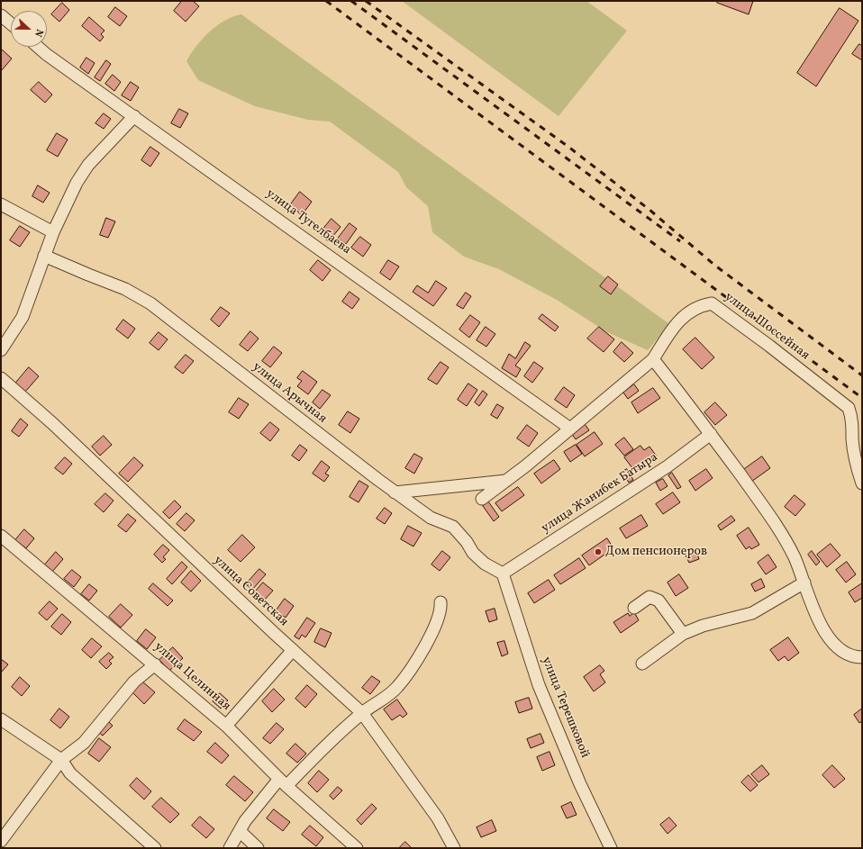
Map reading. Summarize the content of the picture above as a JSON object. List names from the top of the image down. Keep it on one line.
{"streets":{"street":["улица Тугелбаева","улица Шоссейная","улица Арычная","улица Жанибек Батыра","улица Советская","улица Целинная","улица Терешковой"]},"crossings":[["улица Арычная","улица Жанибек Батыра"],["улица Арычная","улица Терешковой"],["улица Жанибек Батыра","улица Терешковой"]],"places":["Дом пенсионеров"],"north":"right"}
